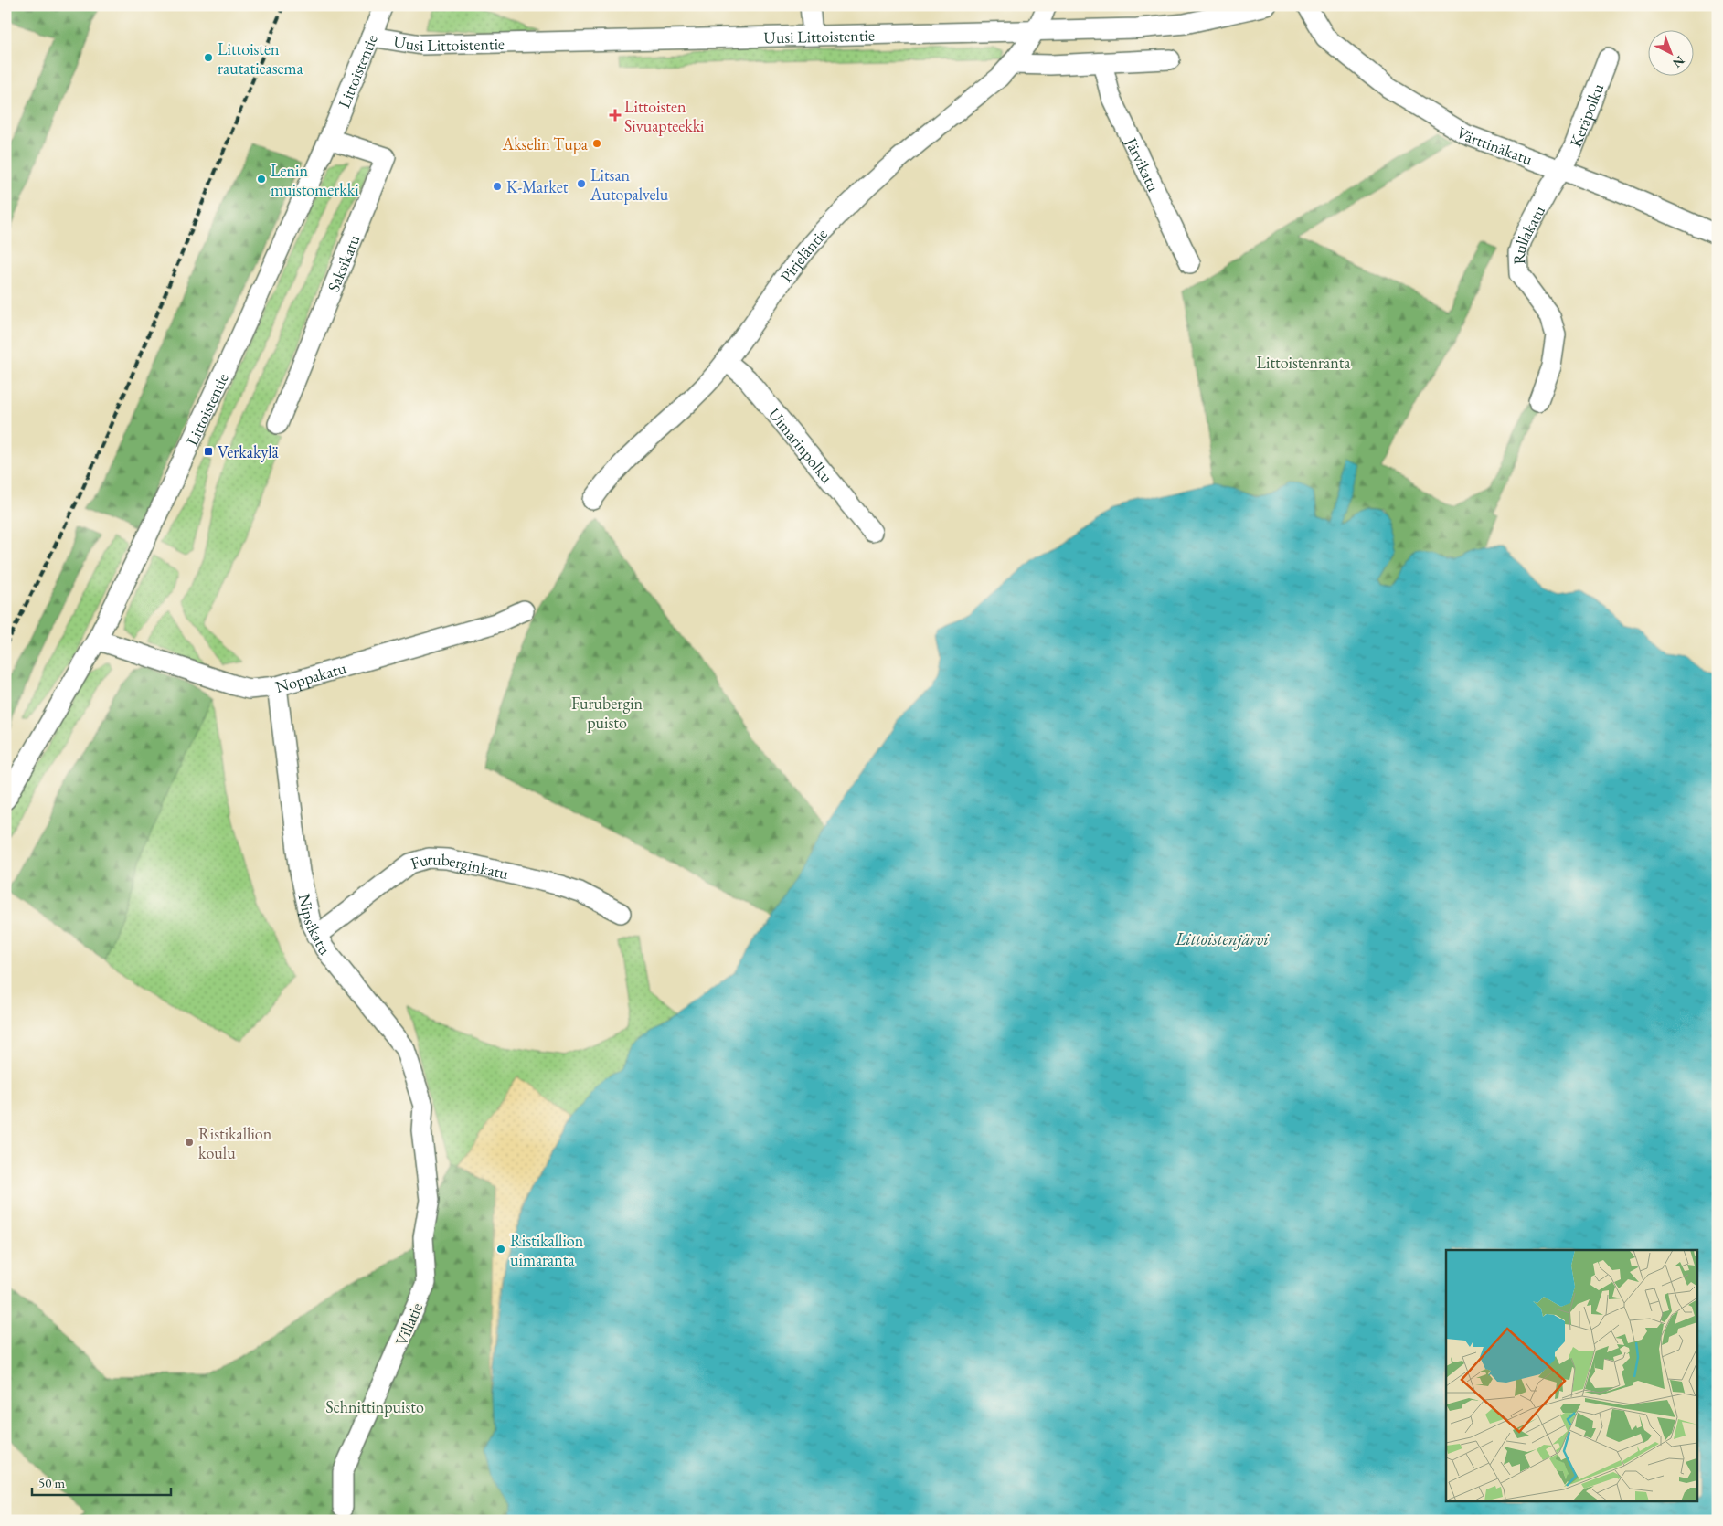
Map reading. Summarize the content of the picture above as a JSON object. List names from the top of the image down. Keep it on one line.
{"streets":{"street":["Uusi Littoistentie","Littoistentie","Keräpolku","Värttinäkatu","Järvikatu","Rullakatu","Pirjeläntie","Saksikatu","Uimarinpolku","Noppakatu","Furuberginkatu","Nipsikatu","Villatie"]},"crossings":[["Uusi Littoistentie","Littoistentie"],["Uusi Littoistentie","Pirjeläntie"],["Littoistentie","Saksikatu"],["Littoistentie","Noppakatu"],["Keräpolku","Värttinäkatu"],["Keräpolku","Rullakatu"],["Värttinäkatu","Rullakatu"],["Pirjeläntie","Uimarinpolku"],["Noppakatu","Nipsikatu"],["Furuberginkatu","Nipsikatu"],["Nipsikatu","Villatie"]],"water":["Littoistenjärvi"],"parks":["Littoistenranta","Furubergin puisto","Schnittinpuisto"],"places":{"other":["Littoisten rautatieasema","Akselin Tupa","Lenin muistomerkki","Litsan Autopalvelu","K-Market","Ristikallion koulu","Ristikallion uimaranta"],"health":["Littoisten Sivuapteekki"],"transit":["Verkakylä"]},"scale_bar":"50 m","north":"bottom right"}
